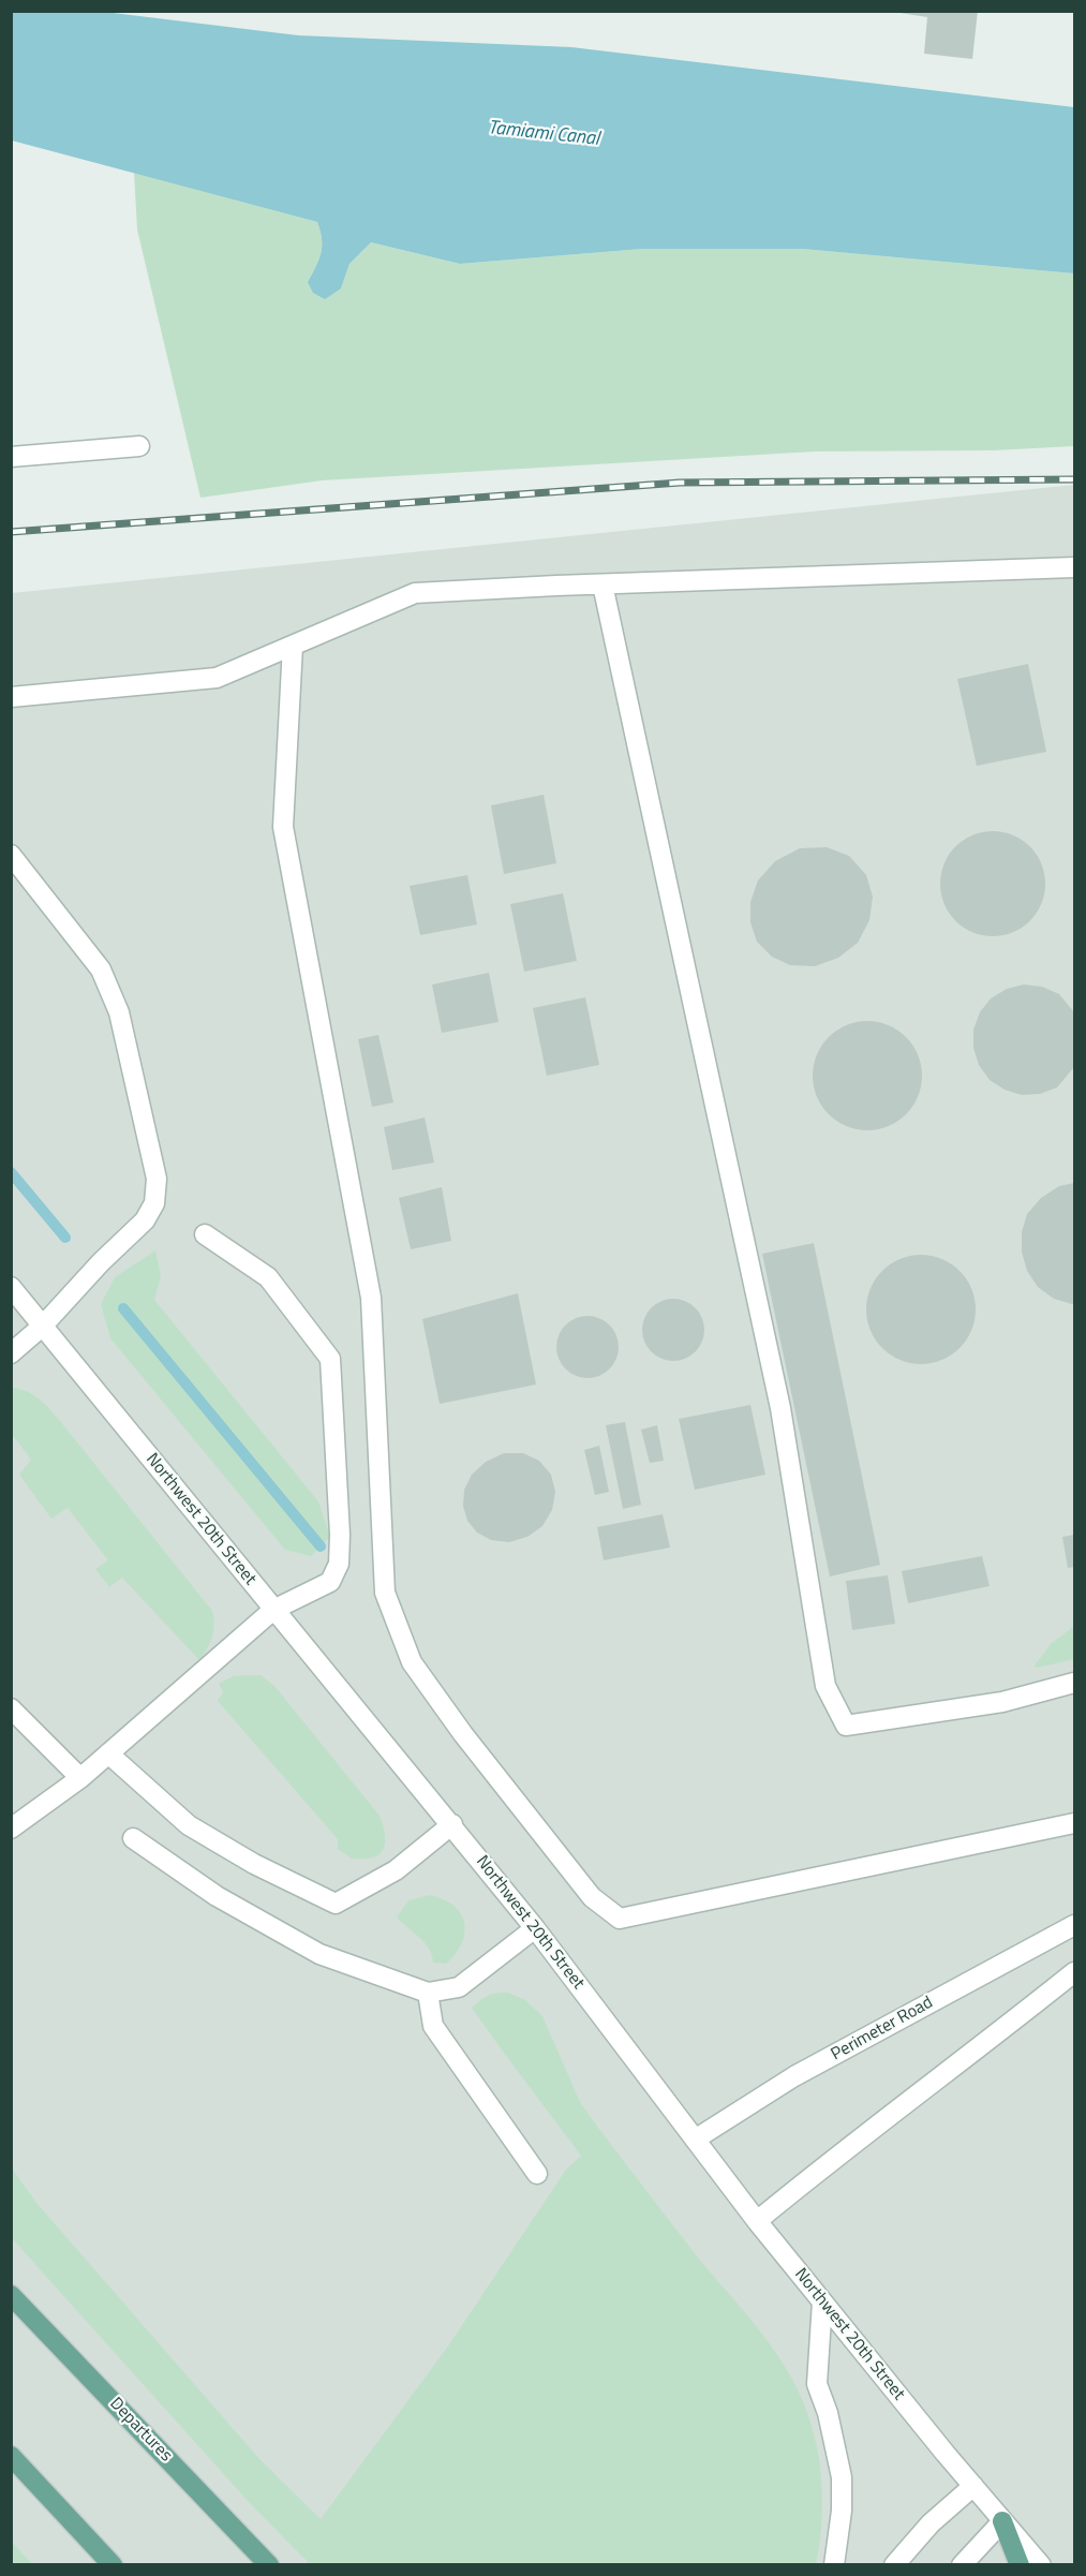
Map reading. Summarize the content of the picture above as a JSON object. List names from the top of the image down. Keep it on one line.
{"streets":{"main road":["Departures"],"street":["Northwest 20th Street","Perimeter Road"]},"crossings":[["Northwest 20th Street","Perimeter Road"]],"water":["Tamiami Canal"]}
